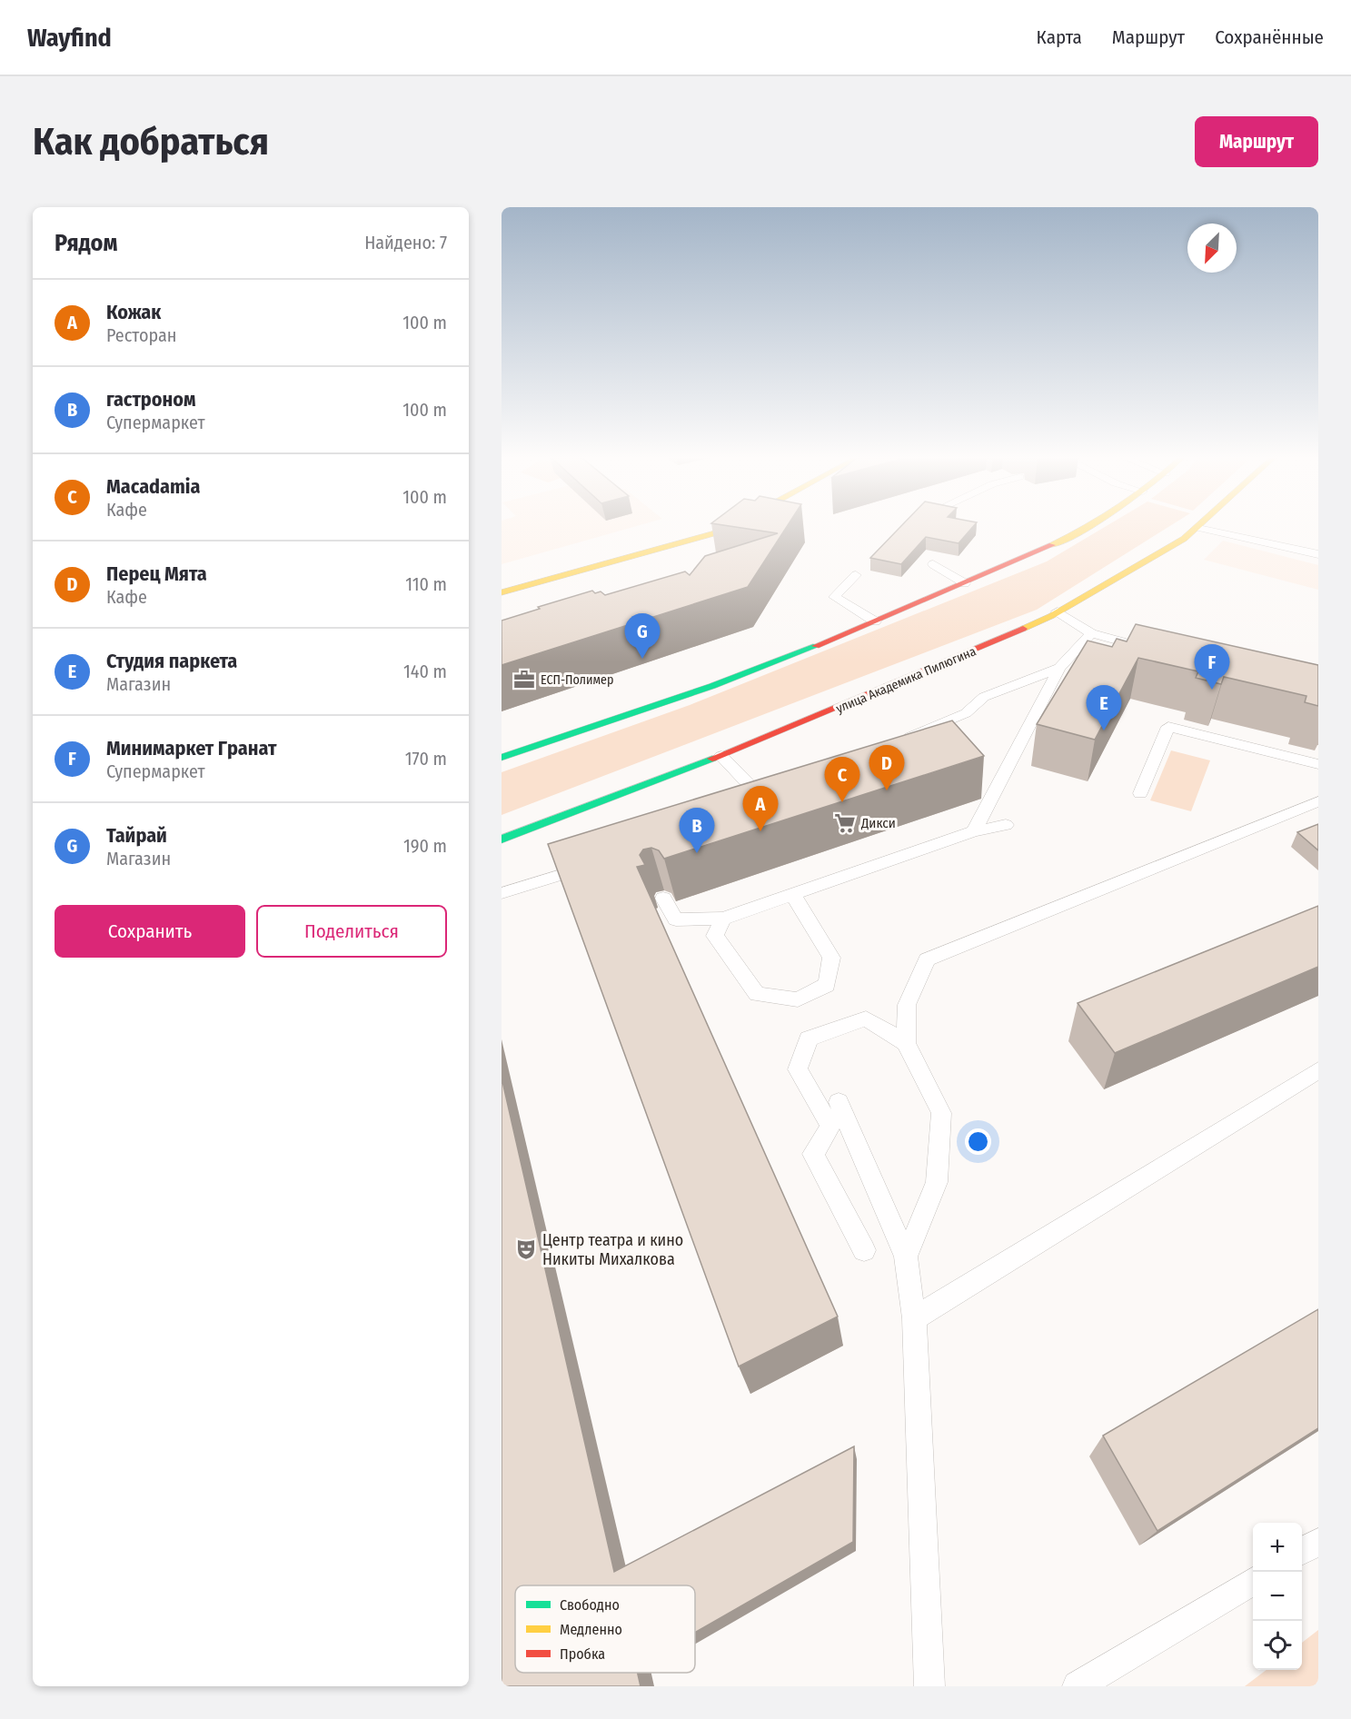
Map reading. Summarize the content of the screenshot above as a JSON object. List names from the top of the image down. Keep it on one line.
{"streets":{"street":["улица Академика Пилюгина"]},"places":{"office":["ЕСП-Полимер"],"supermarket":["Дикси"],"theatre":["Центр театра и кино Никиты Михалкова"]},"legend":["Свободно","Медленно","Пробка"],"north":"bottom left","page":{"header":"Wayfind","nav":["Карта","Маршрут","Сохранённые"],"buttons":["Маршрут",["Сохранить","Поделиться"]],"title":"Как добраться","heading":["Рядом","Найдено: 7"],"list":[{"mark":"A","name":"Кожак","note":"Ресторан","value":"100 m"},{"mark":"B","name":"гастроном","note":"Супермаркет","value":"100 m"},{"mark":"C","name":"Macadamia","note":"Кафе","value":"100 m"},{"mark":"D","name":"Перец Мята","note":"Кафе","value":"110 m"},{"mark":"E","name":"Студия паркета","note":"Магазин","value":"140 m"},{"mark":"F","name":"Минимаркет Гранат","note":"Супермаркет","value":"170 m"},{"mark":"G","name":"Тайрай","note":"Магазин","value":"190 m"}],"pins":["G","F","E","D","C","A","B"],"map_buttons":["+","−"]}}
